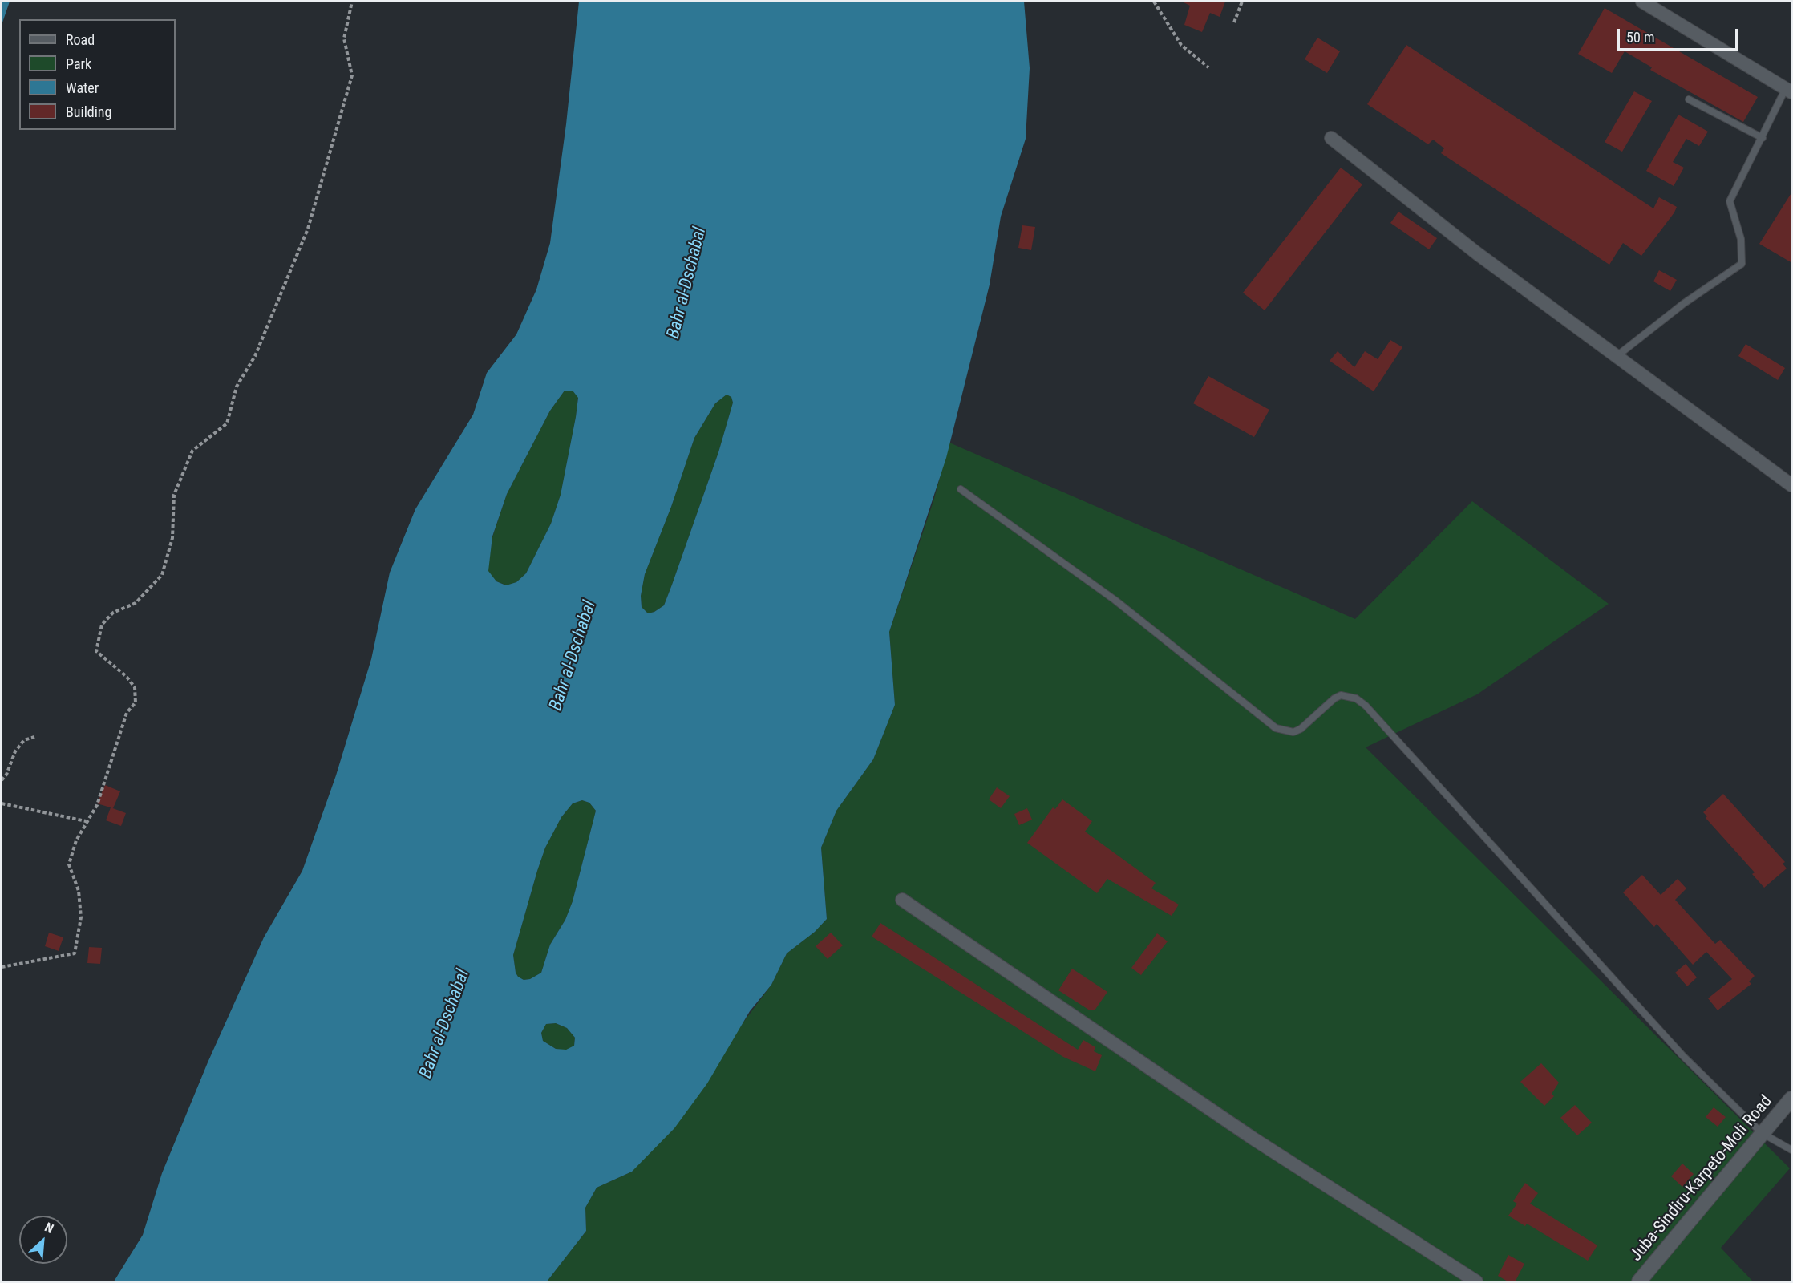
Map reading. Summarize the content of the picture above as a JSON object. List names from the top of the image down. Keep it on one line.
{"streets":{"main road":["Juba-Sindiru-Karpeto-Moli Road"]},"water":["Bahr al-Dschabal"],"legend":["Road","Park","Water","Building"],"scale_bar":"50 m","north":"top right"}
